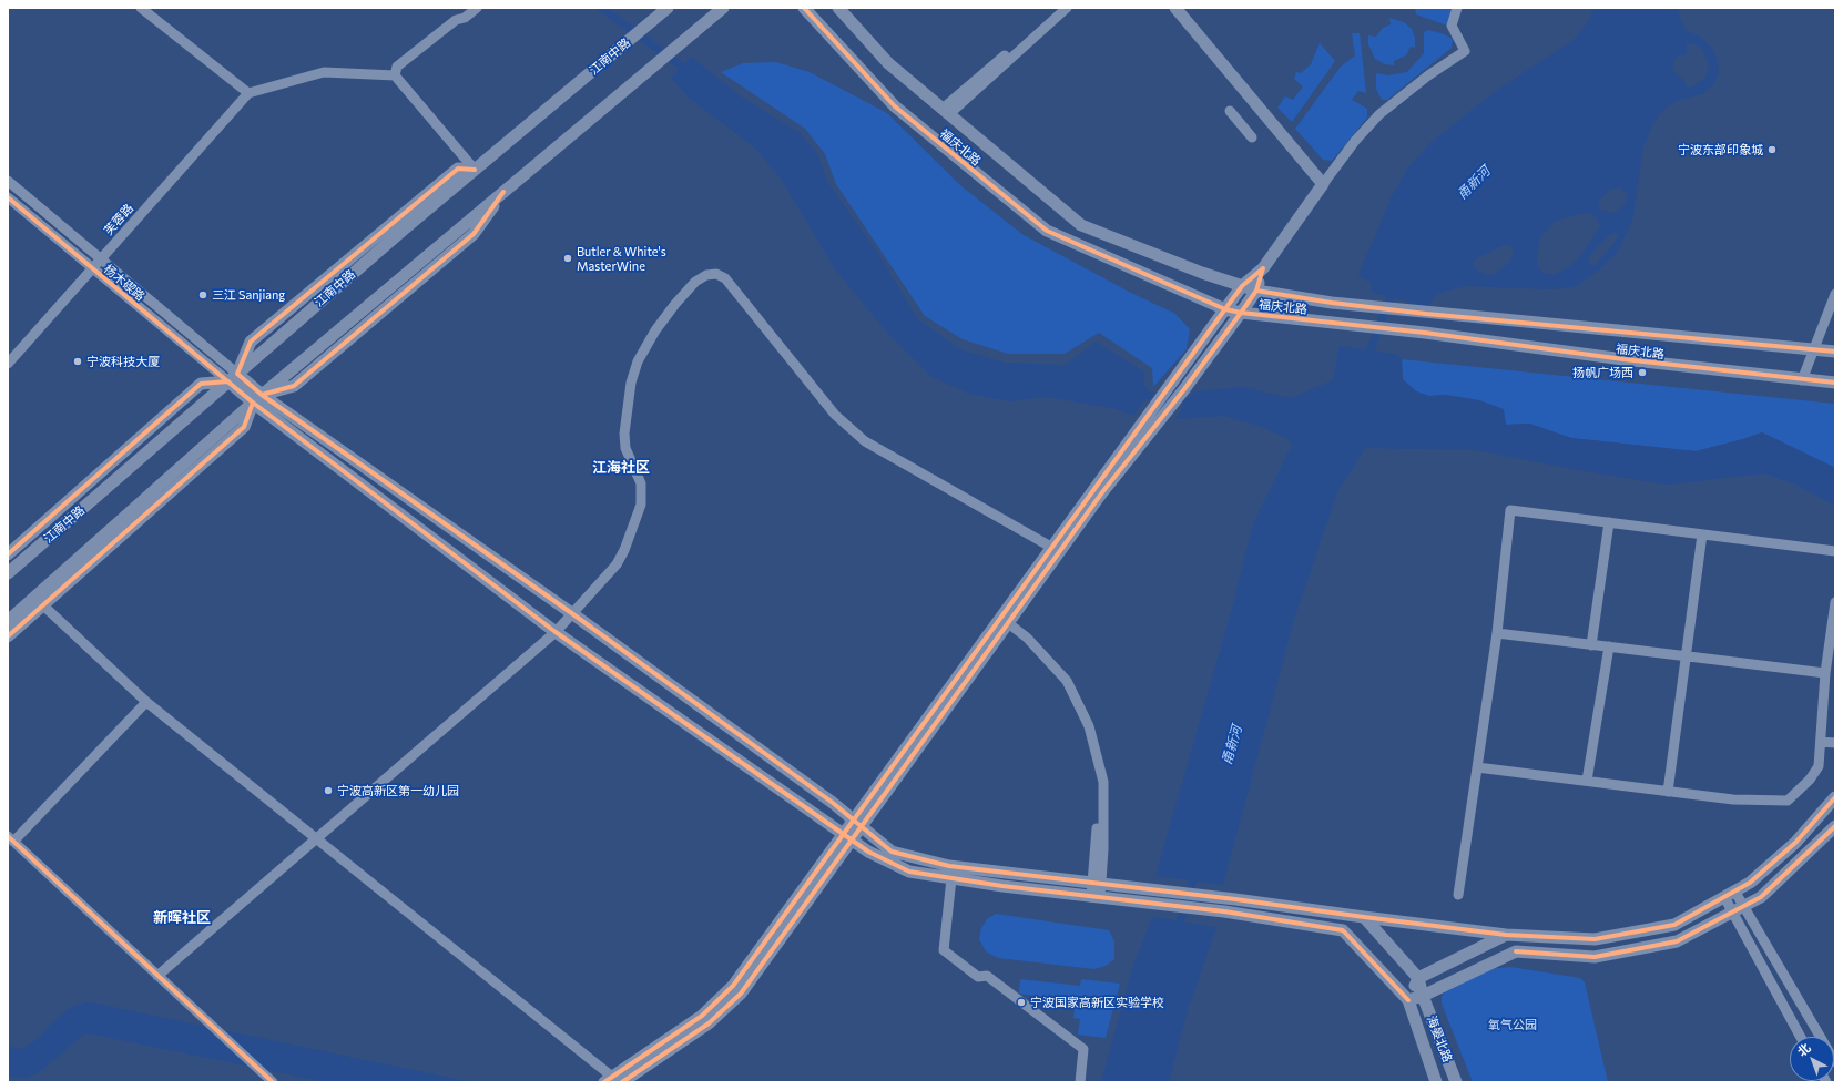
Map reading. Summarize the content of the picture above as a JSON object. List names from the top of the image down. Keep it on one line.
{"streets":{"main road":["江南中路","福庆北路","海晏北路"],"street":["芙蓉路","杨木碶路"]},"crossings":[["江南中路","杨木碶路"],["芙蓉路","杨木碶路"]],"districts":["江海社区","新晖社区"],"water":["甬新河"],"parks":["氧气公园"],"places":["宁波东部印象城","Butler & White's MasterWine","三江 Sanjiang","宁波科技大厦","扬帆广场西","宁波高新区第一幼儿园","宁波国家高新区实验学校"],"north":"top left"}
